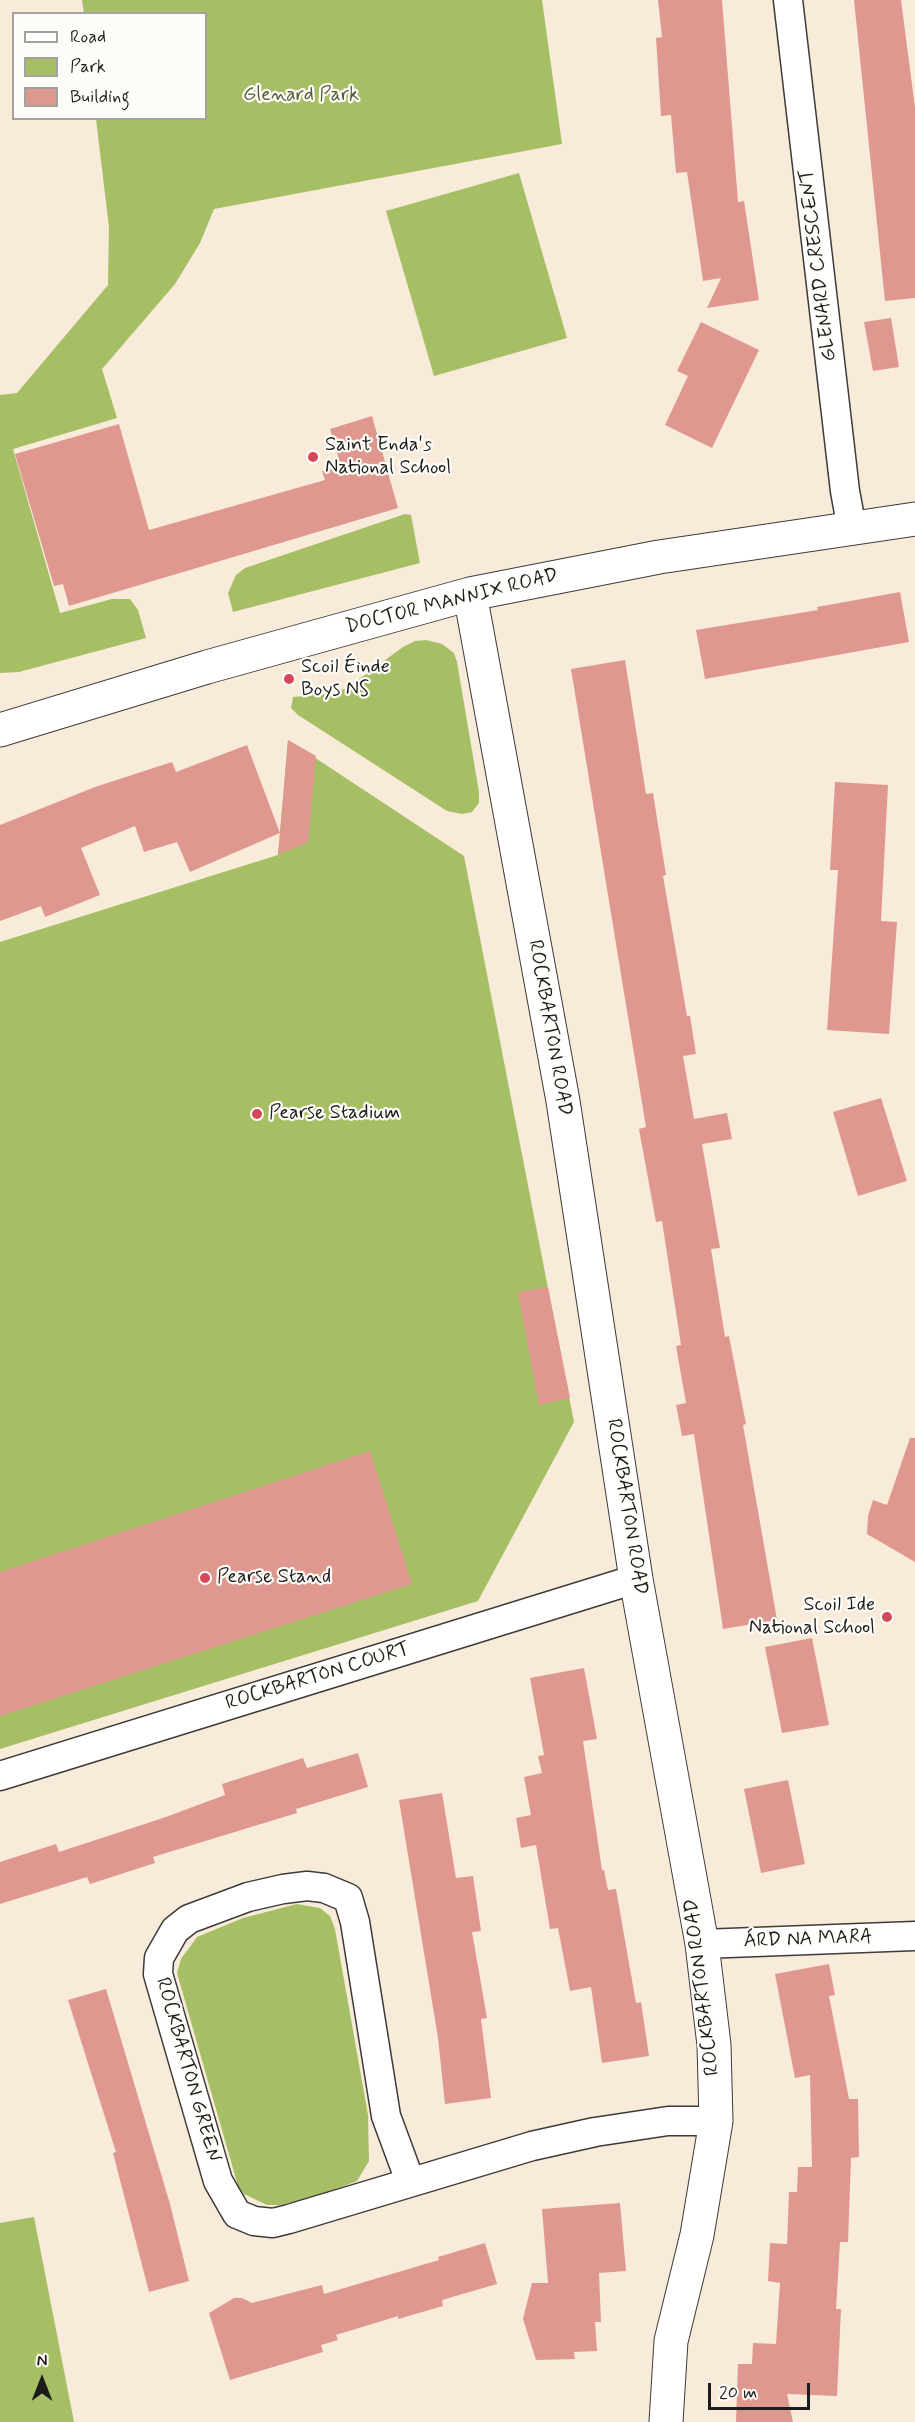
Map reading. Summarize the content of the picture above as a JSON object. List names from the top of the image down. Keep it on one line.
{"streets":{"street":["GLENARD CRESCENT","DOCTOR MANNIX ROAD","ROCKBARTON ROAD","ROCKBARTON COURT","ÁRD NA MARA","ROCKBARTON GREEN"]},"crossings":[["GLENARD CRESCENT","DOCTOR MANNIX ROAD"],["DOCTOR MANNIX ROAD","ROCKBARTON ROAD"],["ROCKBARTON ROAD","ROCKBARTON COURT"],["ROCKBARTON ROAD","ÁRD NA MARA"],["ROCKBARTON ROAD","ROCKBARTON GREEN"]],"parks":["Glenard Park"],"places":["Saint Enda's National School","Scoil Éinde Boys NS","Pearse Stadium","Pearse Stand","Scoil Ide National School"],"legend":["Road","Park","Building"],"scale_bar":"20 m","north":"top"}
